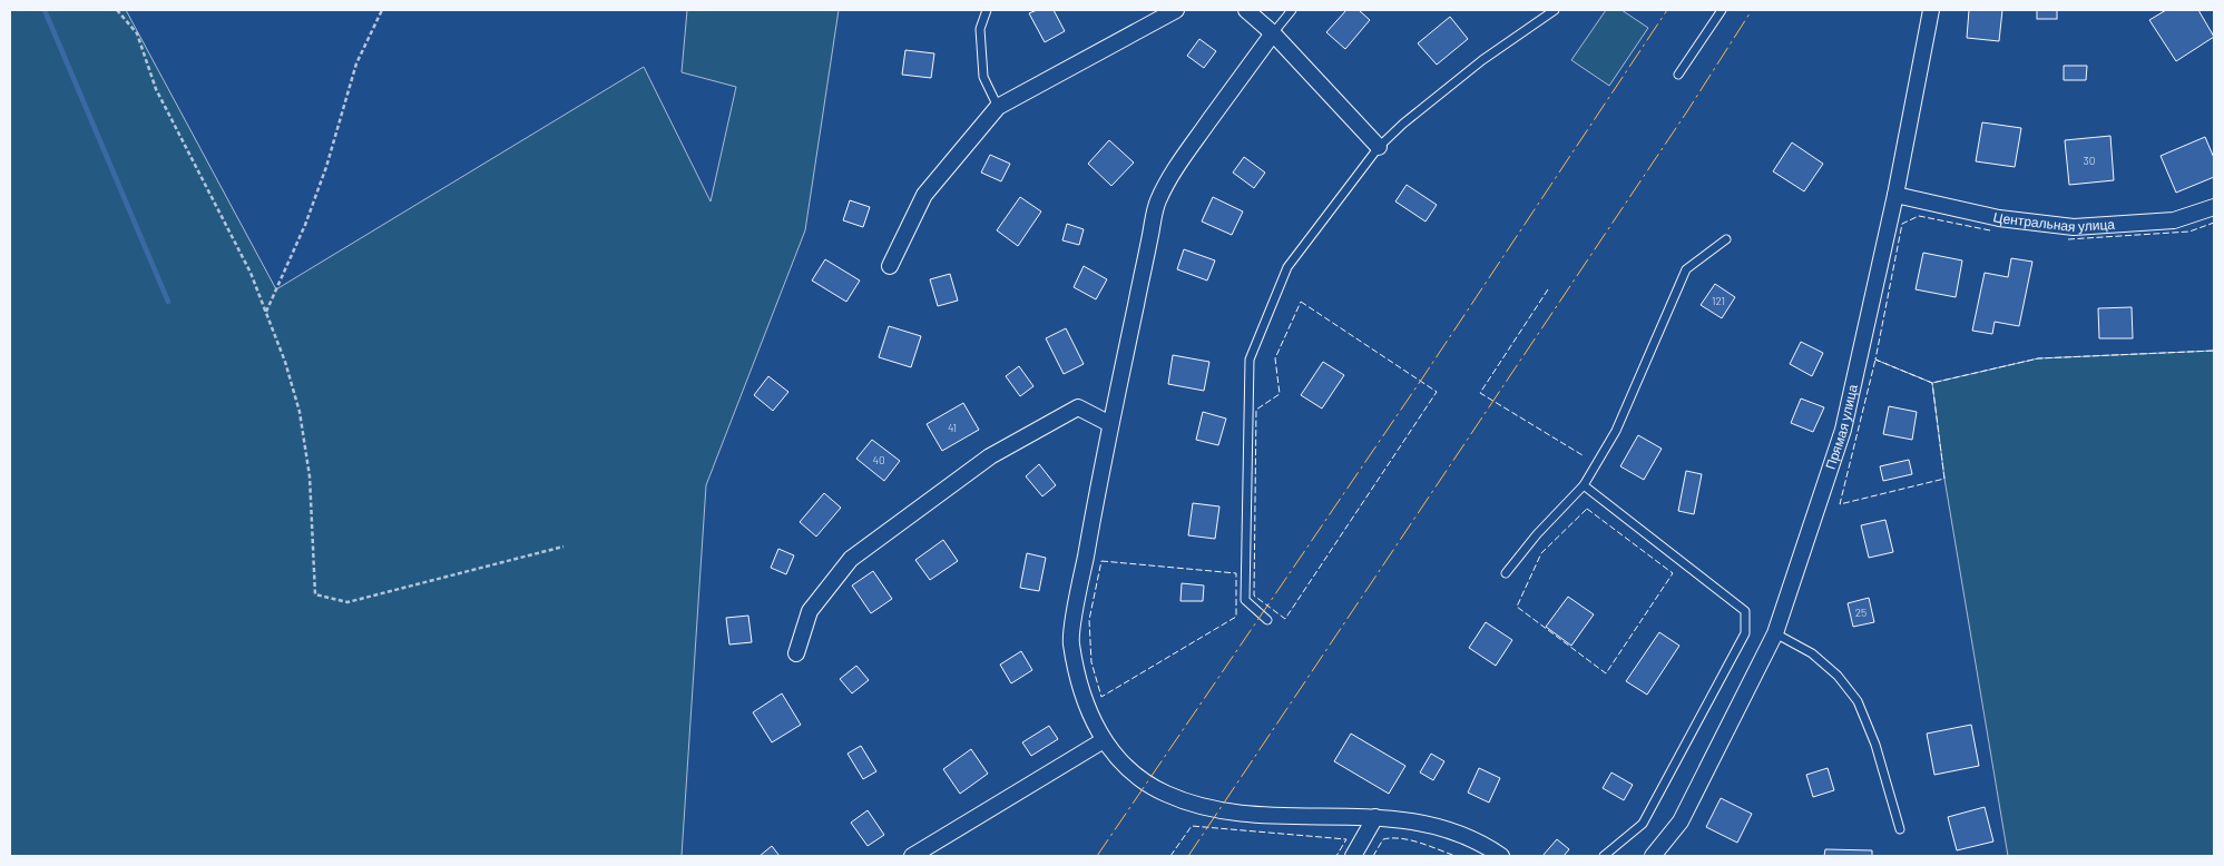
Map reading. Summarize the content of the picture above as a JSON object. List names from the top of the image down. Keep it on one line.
{"streets":{"street":["Центральная улица","Прямая улица"]},"crossings":[["Центральная улица","Прямая улица"]],"house_numbers":["30","121","41","40","25"]}
